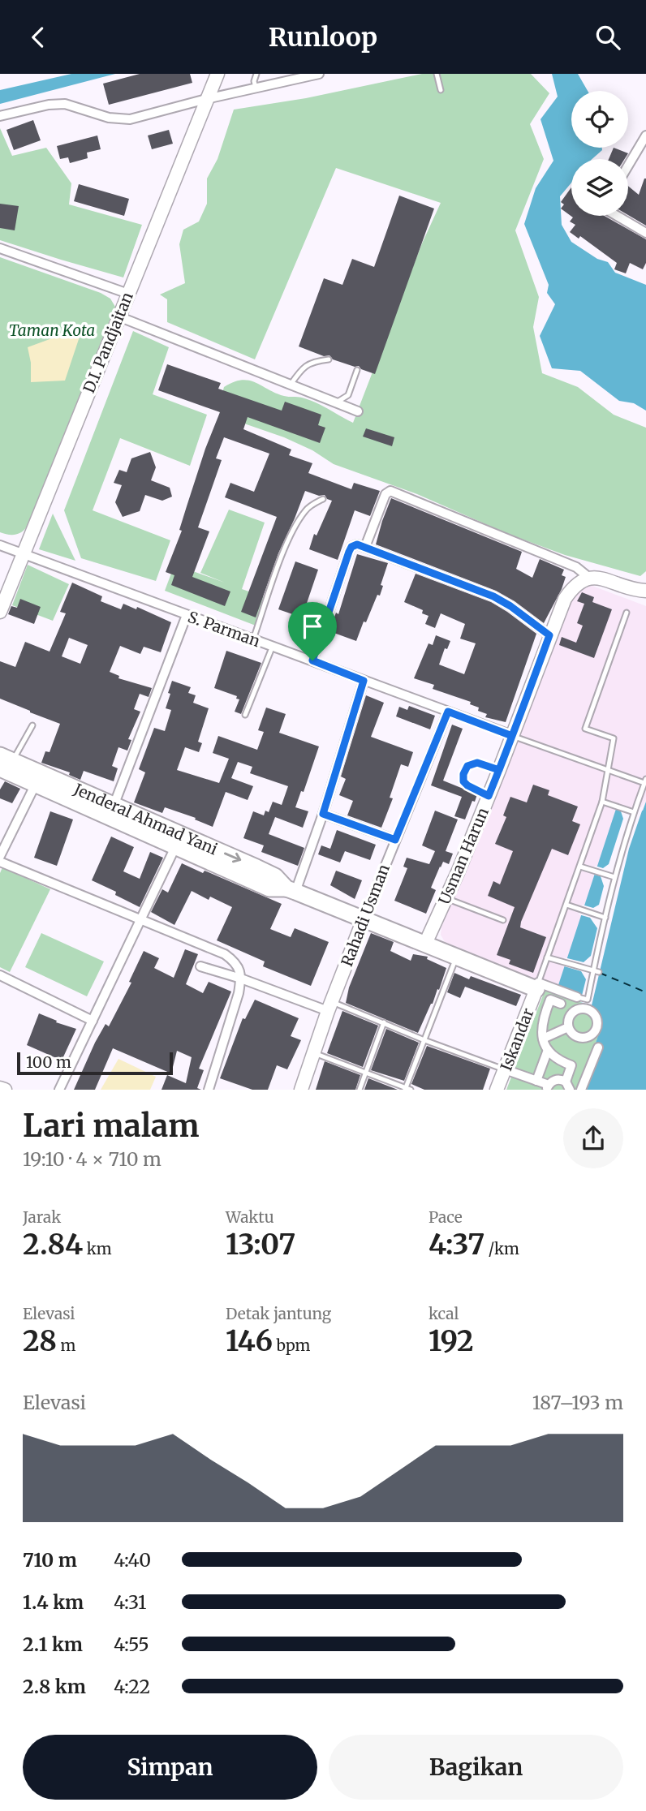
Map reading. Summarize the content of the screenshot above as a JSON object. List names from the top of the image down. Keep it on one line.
{"streets":{"highway":["Jenderal Ahmad Yani"],"street":["D.I. Pandjaitan","S. Parman","Usman Harun","Rahadi Usman","Iskandar"]},"crossings":[["D.I. Pandjaitan","S. Parman"],["S. Parman","Usman Harun"],["S. Parman","Rahadi Usman"],["Jenderal Ahmad Yani","Usman Harun"],["Jenderal Ahmad Yani","Rahadi Usman"],["Jenderal Ahmad Yani","Iskandar"]],"parks":["Taman Kota"],"scale_bar":"100 m","page":{"header":"Runloop","scale":"100 m","heading":["Lari malam","19:10 · 4 × 710 m"],"stats":[["Jarak","2.84 km"],["Waktu","13:07"],["Pace","4:37 /km"],["Elevasi","28 m"],["Detak jantung","146 bpm"],["kcal","192"]],"chart":["Elevasi","187–193 m"],"list":[{"name":"710 m","note":"4:40"},{"name":"1.4 km","note":"4:31"},{"name":"2.1 km","note":"4:55"},{"name":"2.8 km","note":"4:22"}],"buttons":["Simpan","Bagikan"]}}
